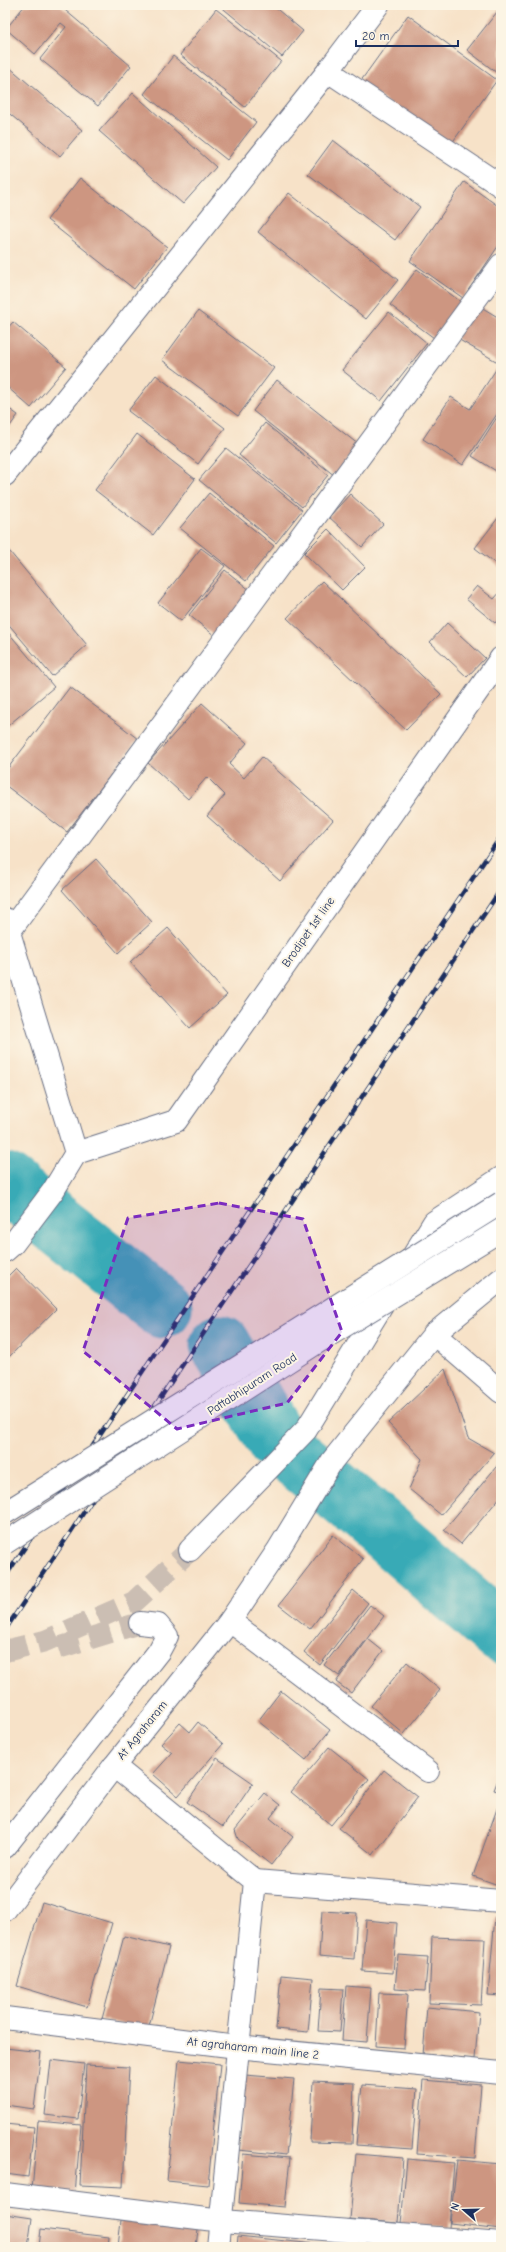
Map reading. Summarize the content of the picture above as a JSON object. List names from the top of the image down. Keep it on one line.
{"streets":{"street":["Brodipet 1st line","Pattabhipuram Road","At Agraharam","At agraharam main line 2"]},"scale_bar":"20 m","north":"left"}
